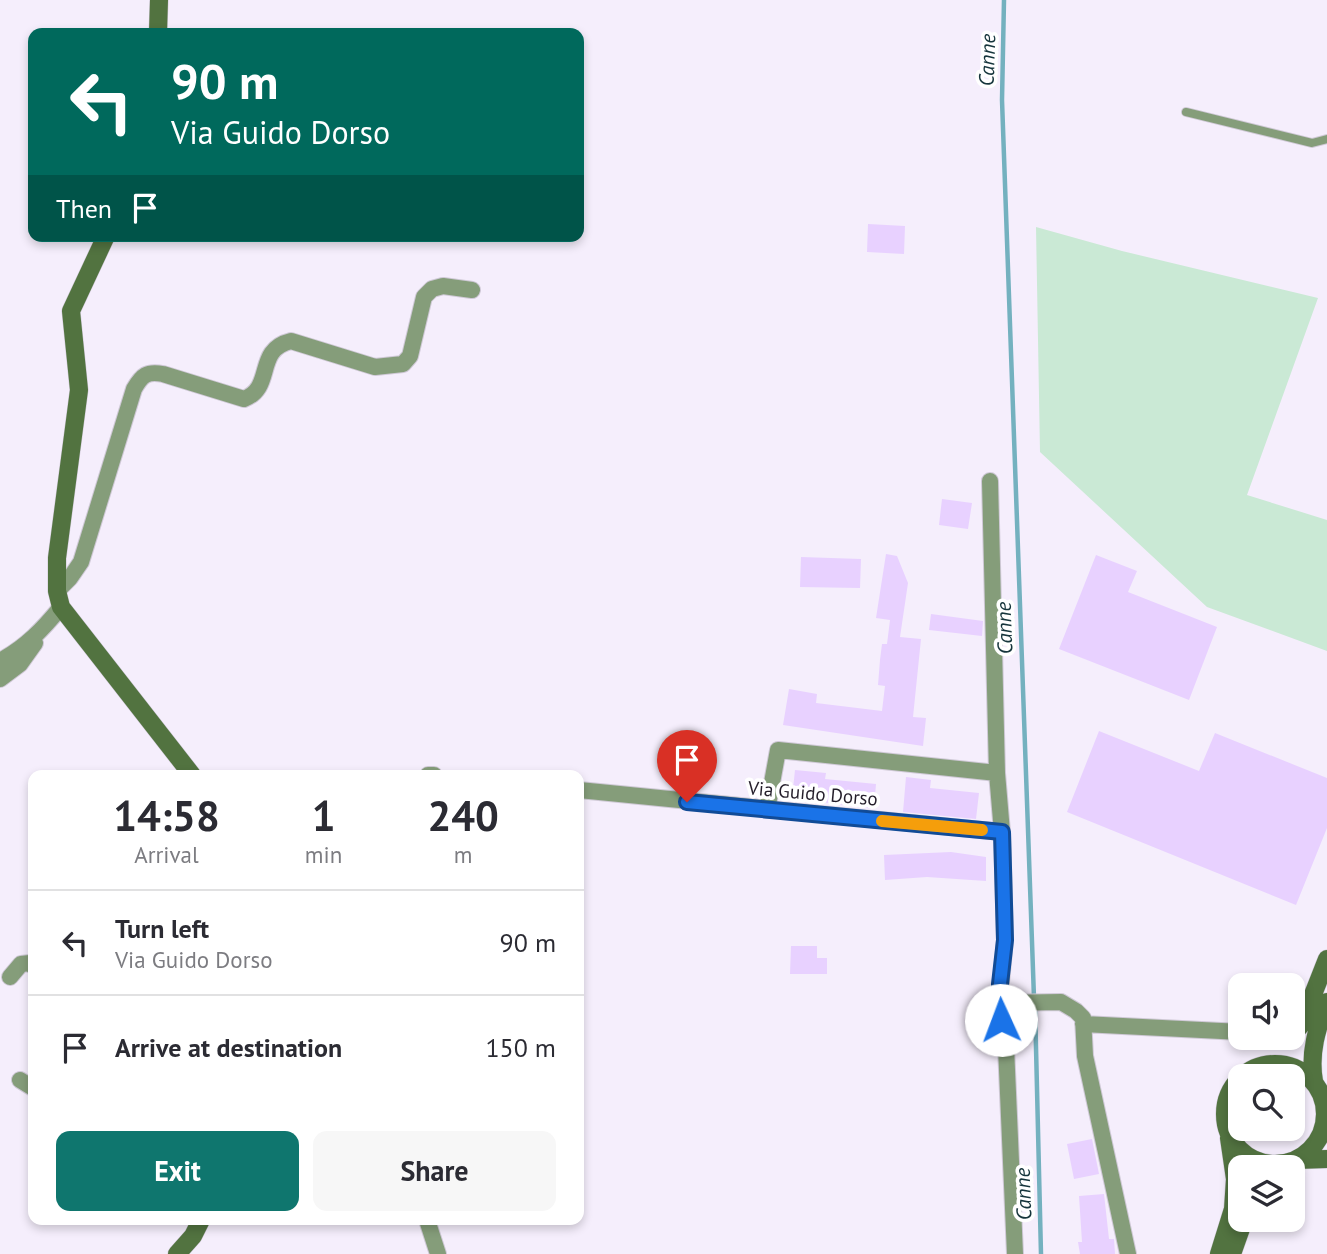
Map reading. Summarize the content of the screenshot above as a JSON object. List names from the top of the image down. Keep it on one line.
{"streets":{"street":["Via Guido Dorso"]},"water":["Canne"],"page":{"turn":["90 m","Via Guido Dorso"],"then":"Then","eta":["14:58","Arrival","1","min","240","m"],"list":[{"name":"Turn left","note":"Via Guido Dorso","value":"90 m"},{"name":"Arrive at destination","value":"150 m"}],"buttons":["Exit","Share"]}}
